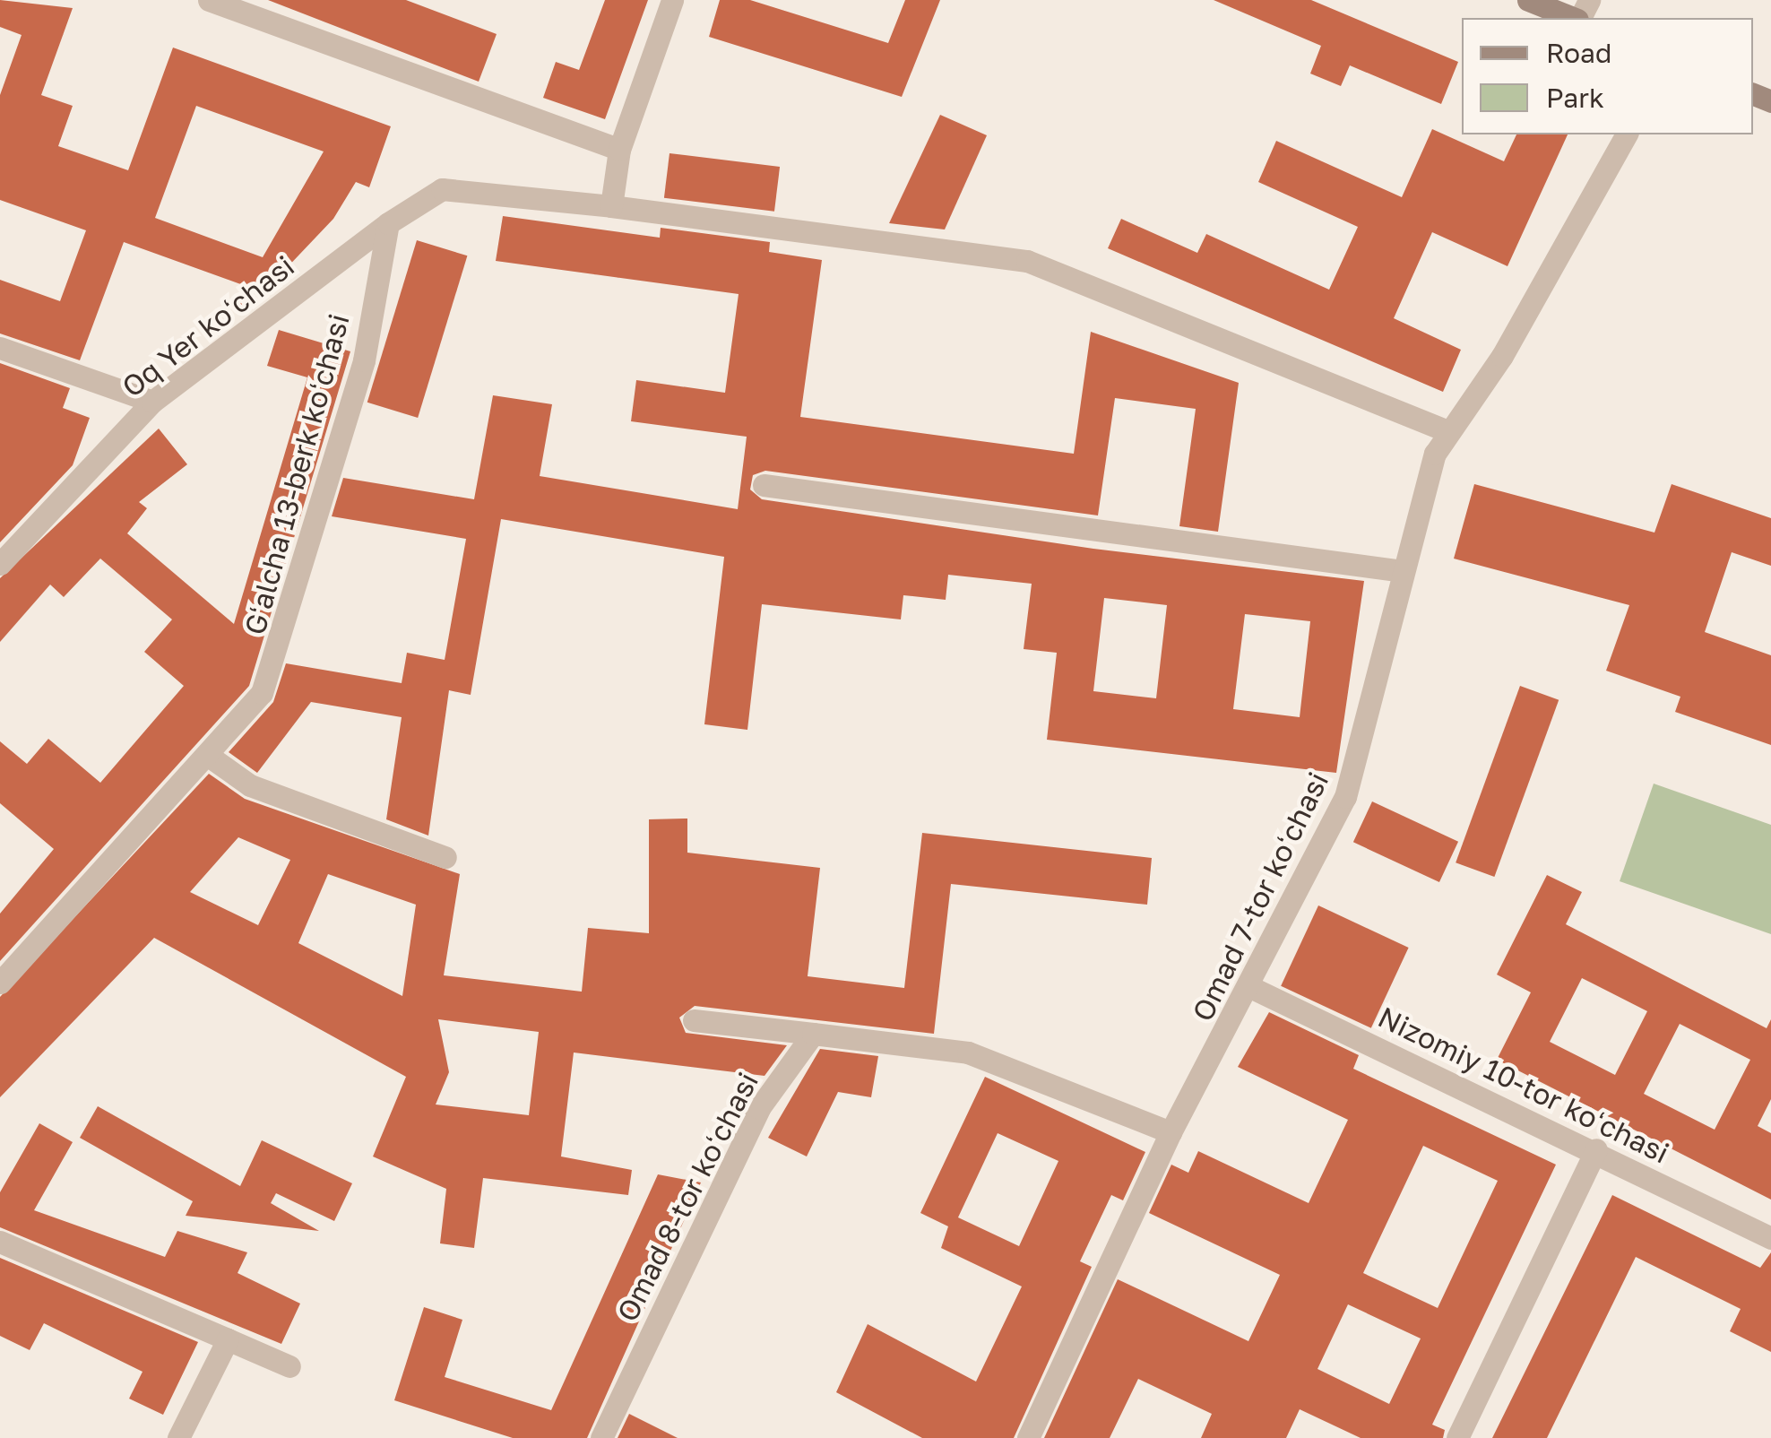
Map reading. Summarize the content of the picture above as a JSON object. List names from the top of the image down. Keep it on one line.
{"streets":{"street":["Oq Yer koʻchasi","Gʻalcha 13-berk koʻchasi","Omad 7-tor koʻchasi","Nizomiy 10-tor koʻchasi","Omad 8-tor koʻchasi"]},"crossings":[["Oq Yer koʻchasi","Gʻalcha 13-berk koʻchasi"],["Omad 7-tor koʻchasi","Nizomiy 10-tor koʻchasi"]],"legend":["Road","Park"]}
